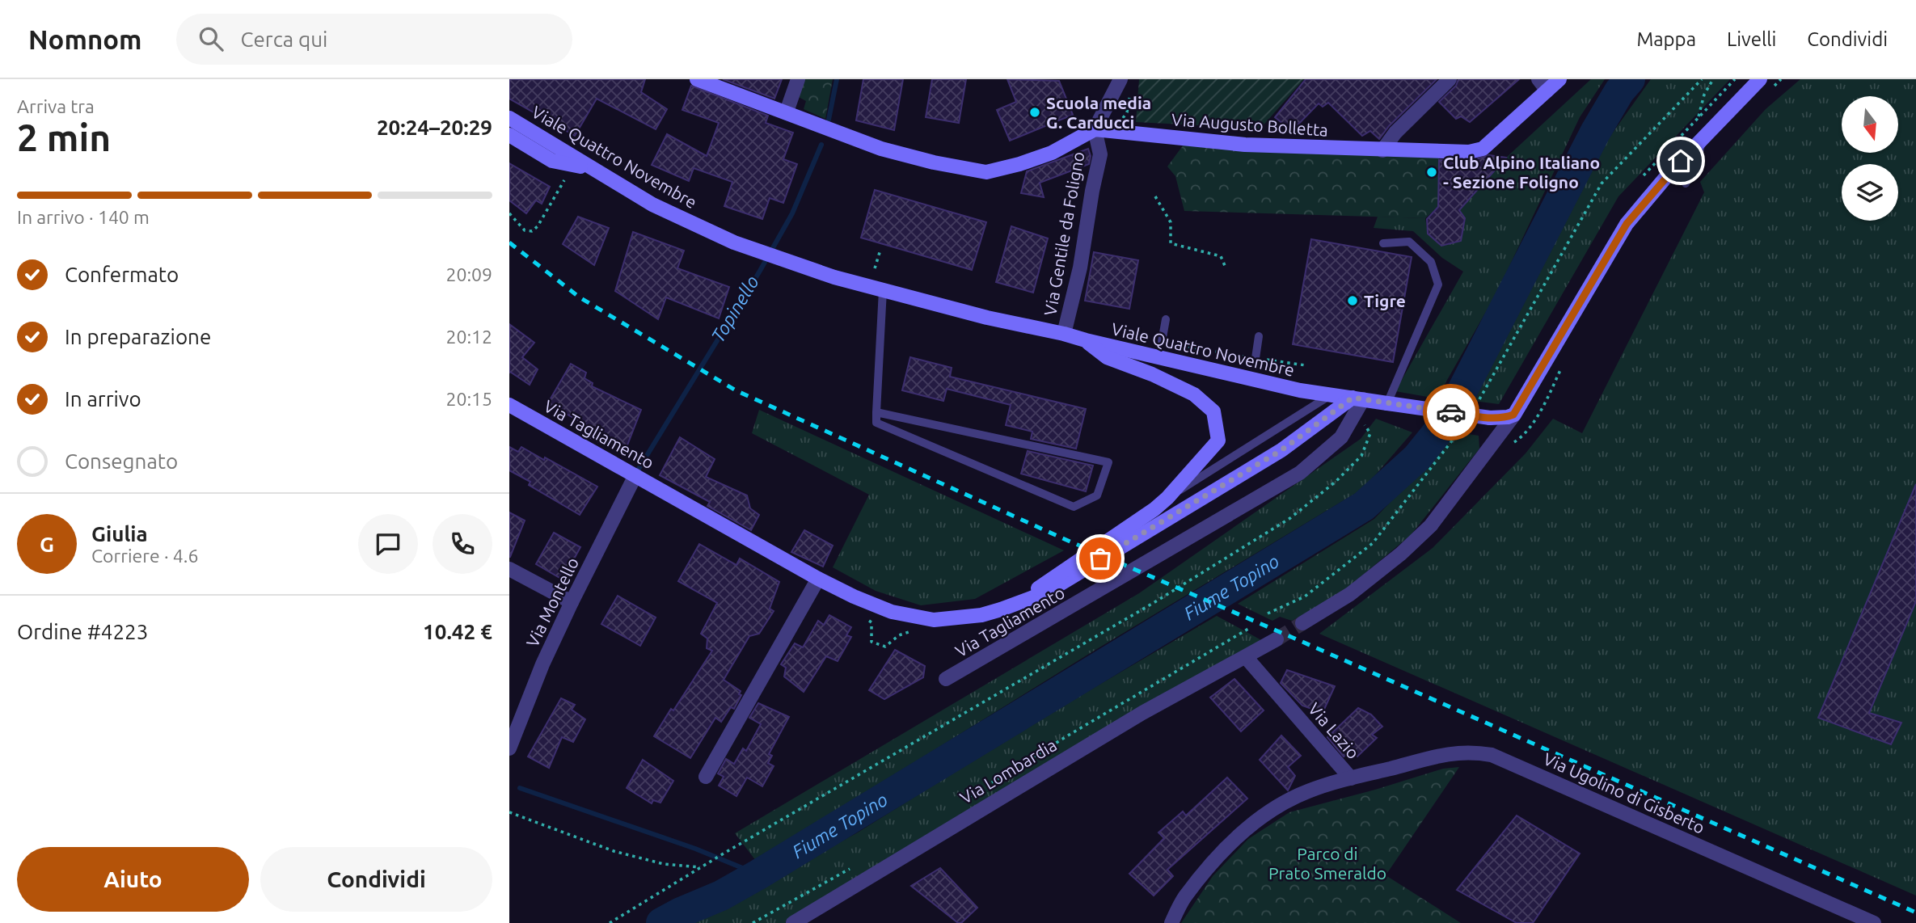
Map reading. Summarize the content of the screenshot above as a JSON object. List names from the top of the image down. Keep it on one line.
{"streets":{"main road":["Via Augusto Bolletta","Viale Quattro Novembre","Via Tagliamento"],"street":["Via Gentile da Foligno","Via Montello","Via Lazio","Via Lombardia","Via Ugolino di Gisberto"]},"crossings":[["Via Augusto Bolletta","Via Gentile da Foligno"],["Viale Quattro Novembre","Via Gentile da Foligno"],["Viale Quattro Novembre","Via Tagliamento"],["Via Tagliamento","Via Montello"],["Via Lazio","Via Lombardia"],["Via Lazio","Via Ugolino di Gisberto"]],"water":["Topinello","Fiume Topino"],"parks":["Parco di Prato Smeraldo"],"places":["Scuola media G. Carducci","Club Alpino Italiano - Sezione Foligno","Tigre"],"north":"bottom","page":{"header":"Nomnom","search":"Cerca qui","nav":["Mappa","Livelli","Condividi"],"heading":["2 min","Arriva tra","20:24–20:29"],"panel":["Giulia","Corriere · 4.6","Ordine #4223","10.42 €"],"bar":"In arrivo · 140 m","list":[["Confermato","20:09"],["In preparazione","20:12"],["In arrivo","20:15"],"Consegnato"],"round":"G","buttons":["Aiuto","Condividi"]}}
